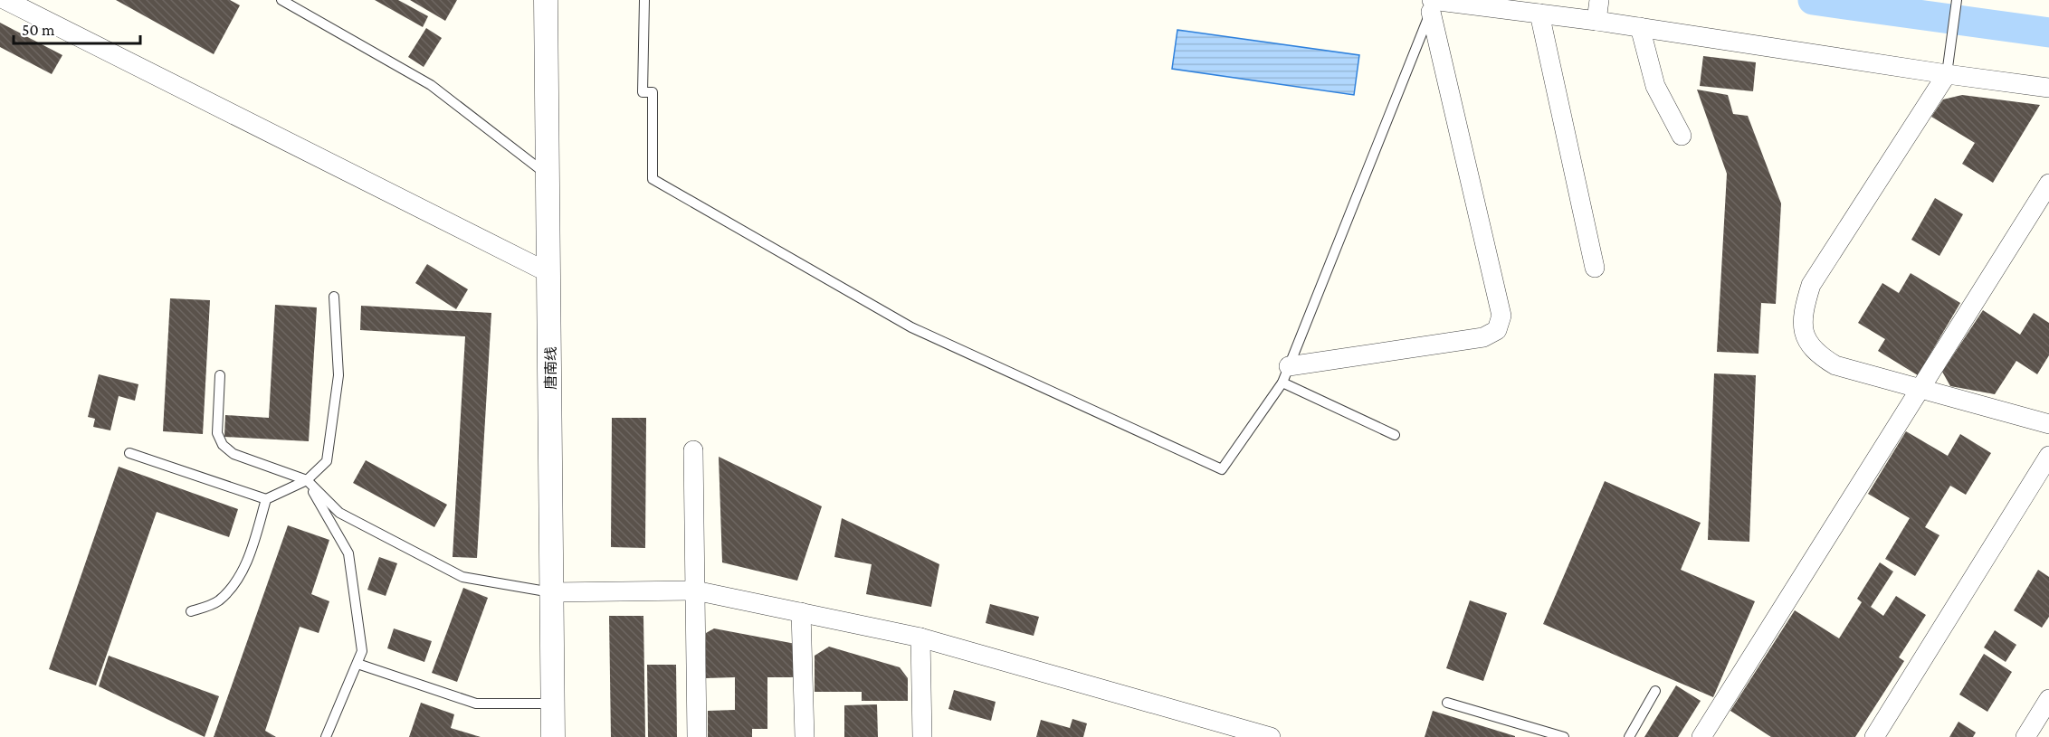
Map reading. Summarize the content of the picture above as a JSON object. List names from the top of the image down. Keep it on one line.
{"streets":{"street":["唐南线"]},"scale_bar":"50 m"}
